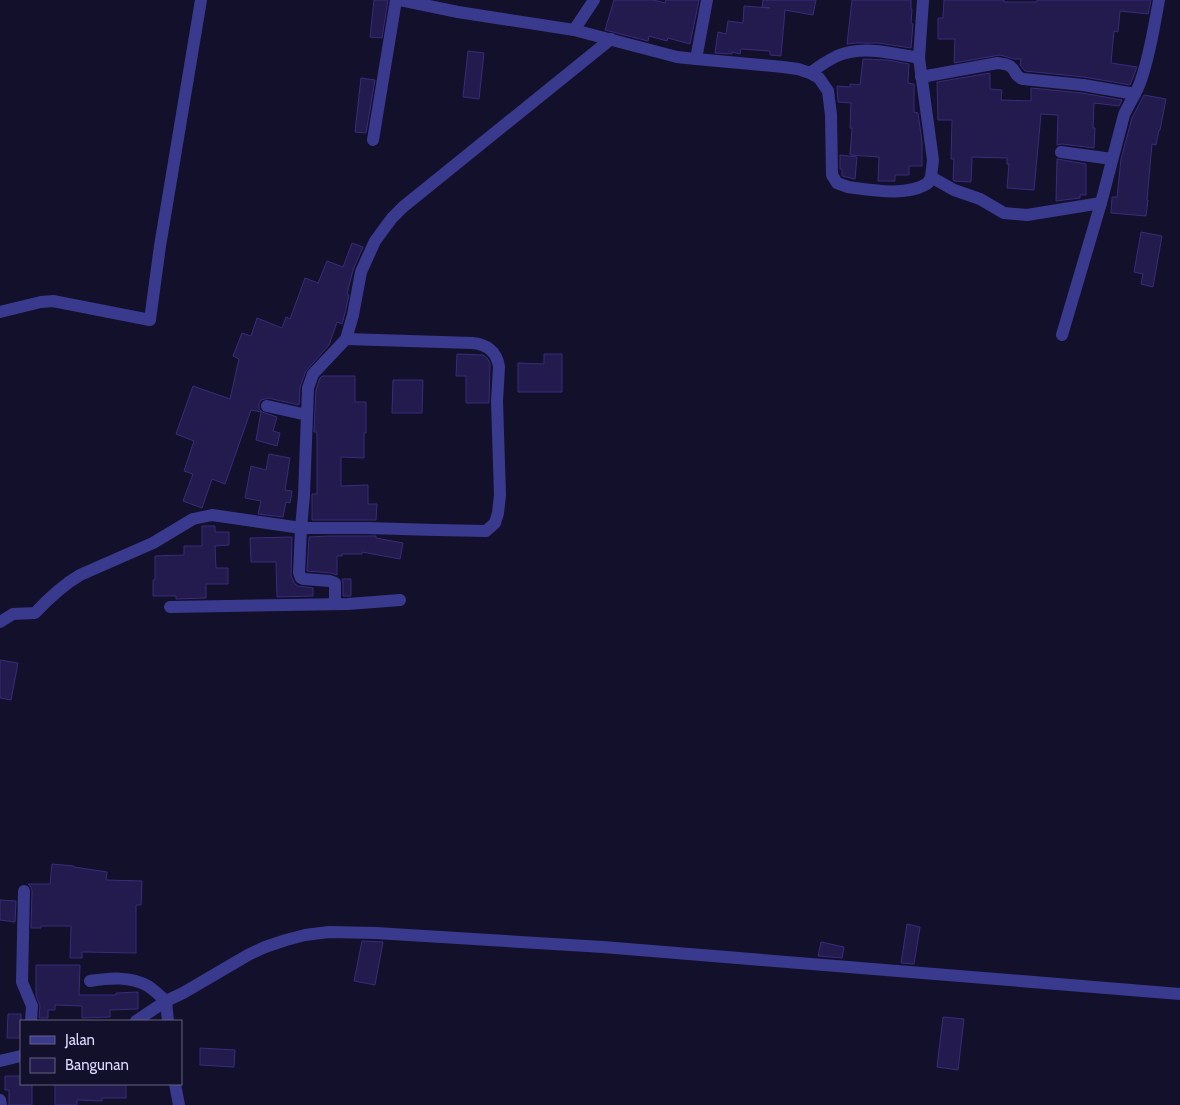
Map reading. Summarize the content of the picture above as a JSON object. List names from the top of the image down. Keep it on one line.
{"legend":["Jalan","Bangunan"]}
